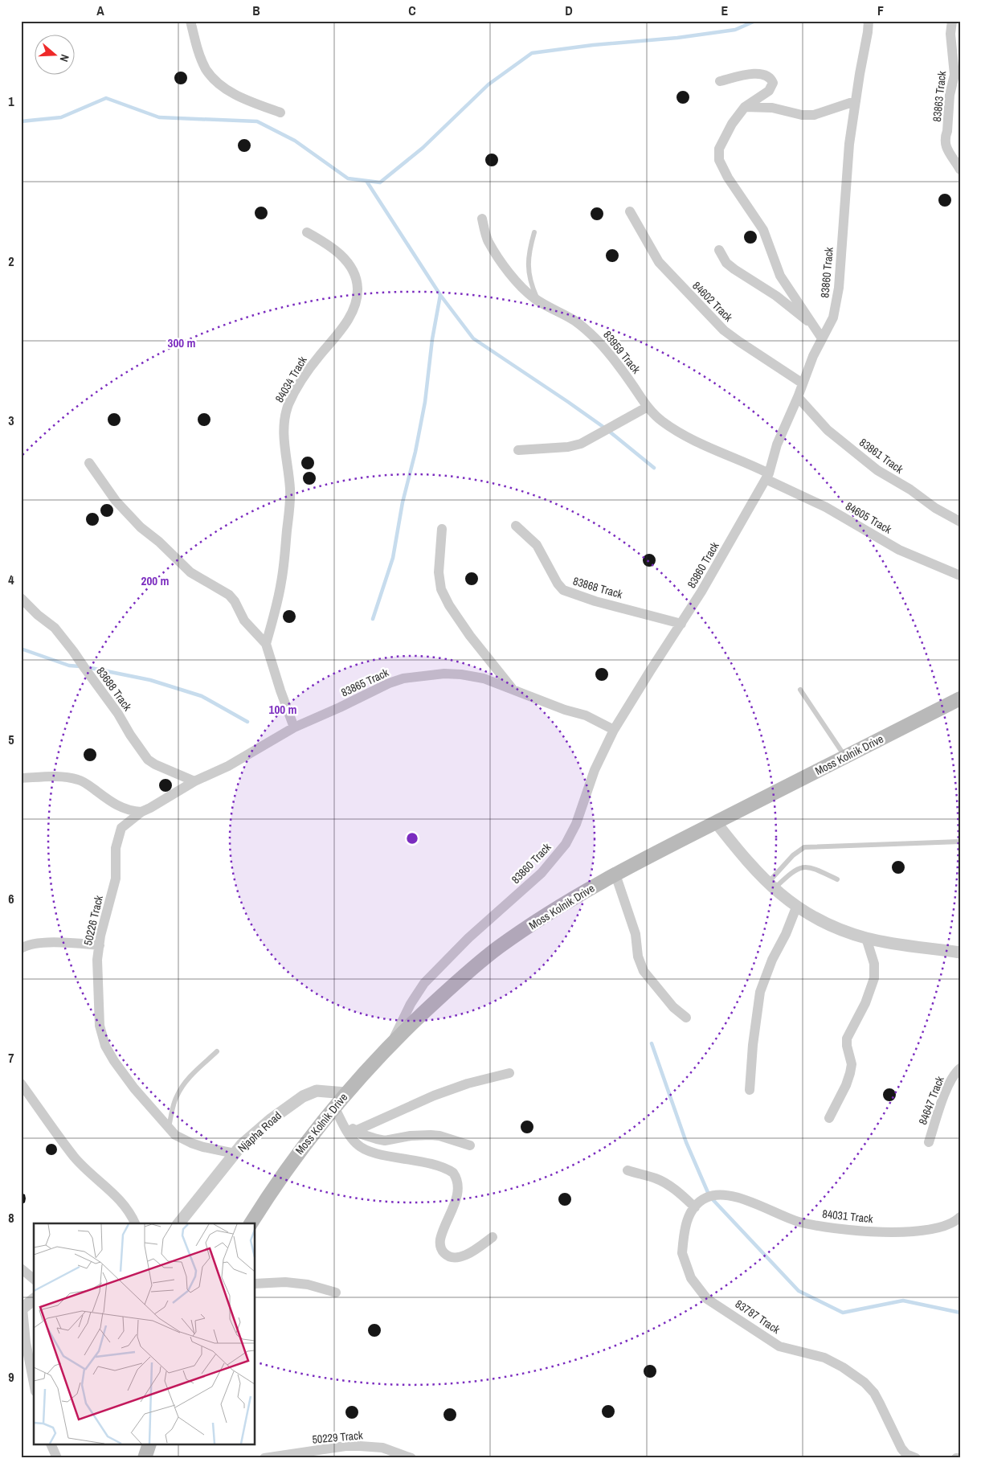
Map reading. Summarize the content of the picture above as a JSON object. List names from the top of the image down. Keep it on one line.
{"streets":{"main road":["Moss Kolnik Drive"],"street":["83863 Track","83860 Track","84602 Track","83959 Track","84034 Track","83861 Track","84605 Track","83868 Track","83865 Track","83688 Track","50226 Track","84647 Track","Njapha Road","84031 Track","83787 Track","50229 Track"]},"crossings":[["83860 Track","84602 Track"],["83860 Track","83959 Track"],["83860 Track","83861 Track"],["83860 Track","84605 Track"],["83860 Track","83868 Track"],["83860 Track","83865 Track"],["83860 Track","Moss Kolnik Drive"],["83959 Track","84605 Track"],["83865 Track","83688 Track"],["83865 Track","50226 Track"],["Moss Kolnik Drive","Njapha Road"],["50226 Track","Njapha Road"],["84031 Track","83787 Track"]],"north":"right","grid":{"columns":["A","B","C","D","E","F"],"rows":["1","2","3","4","5","6","7","8","9"]},"rings":["300 m","200 m","100 m"]}
